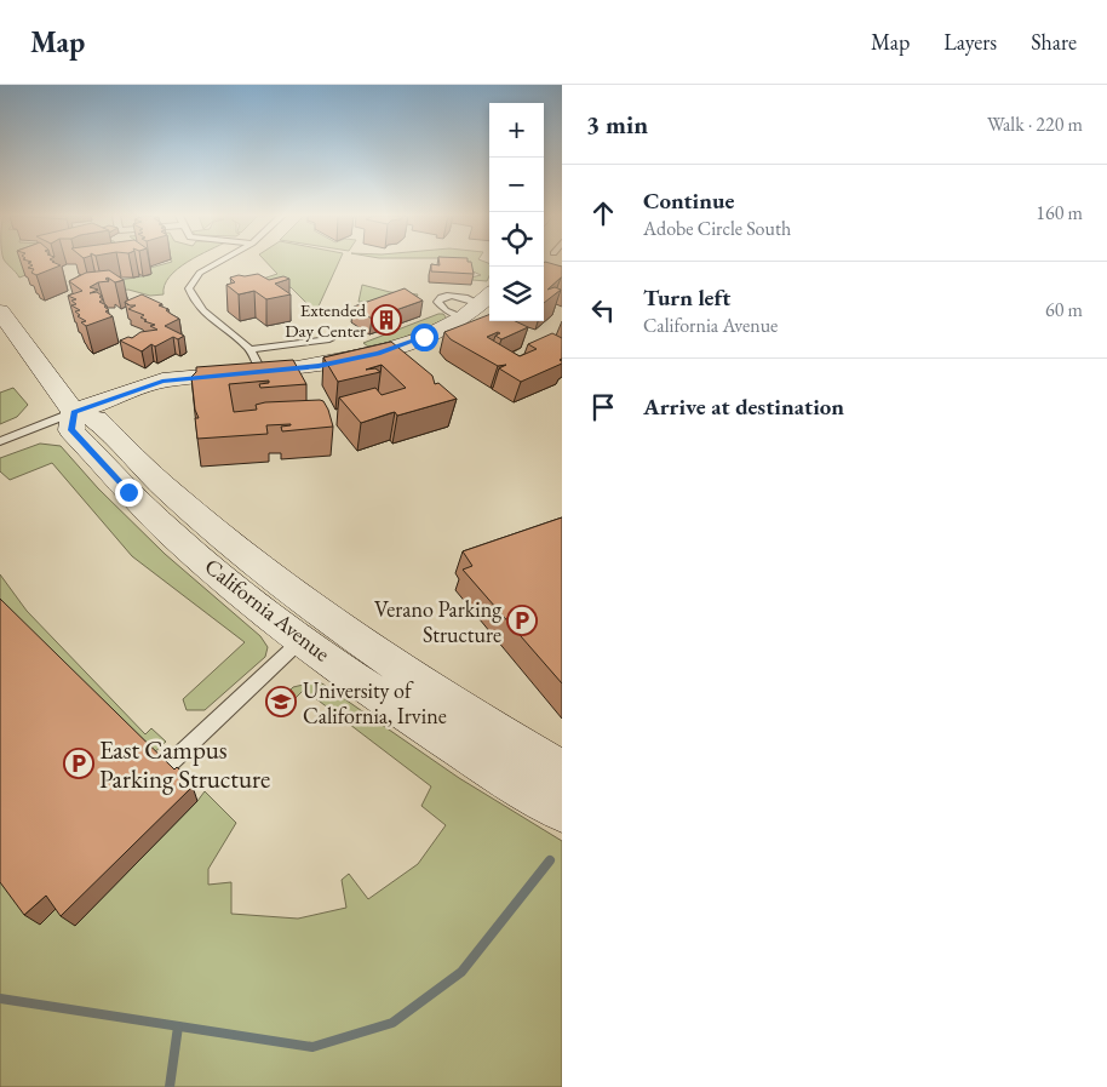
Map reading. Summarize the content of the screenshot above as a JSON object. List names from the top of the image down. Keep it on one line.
{"streets":{"main road":["California Avenue"]},"places":{"building":["Extended Day Center"],"parking":["Verano Parking Structure","East Campus Parking Structure"],"school or university":["University of California, Irvine"]},"page":{"header":"Map","nav":["Map","Layers","Share"],"heading":["3 min","Walk · 220 m"],"map_buttons":["+","−"],"list":[["Continue","Adobe Circle South","160 m"],["Turn left","California Avenue","60 m"],"Arrive at destination"]}}
